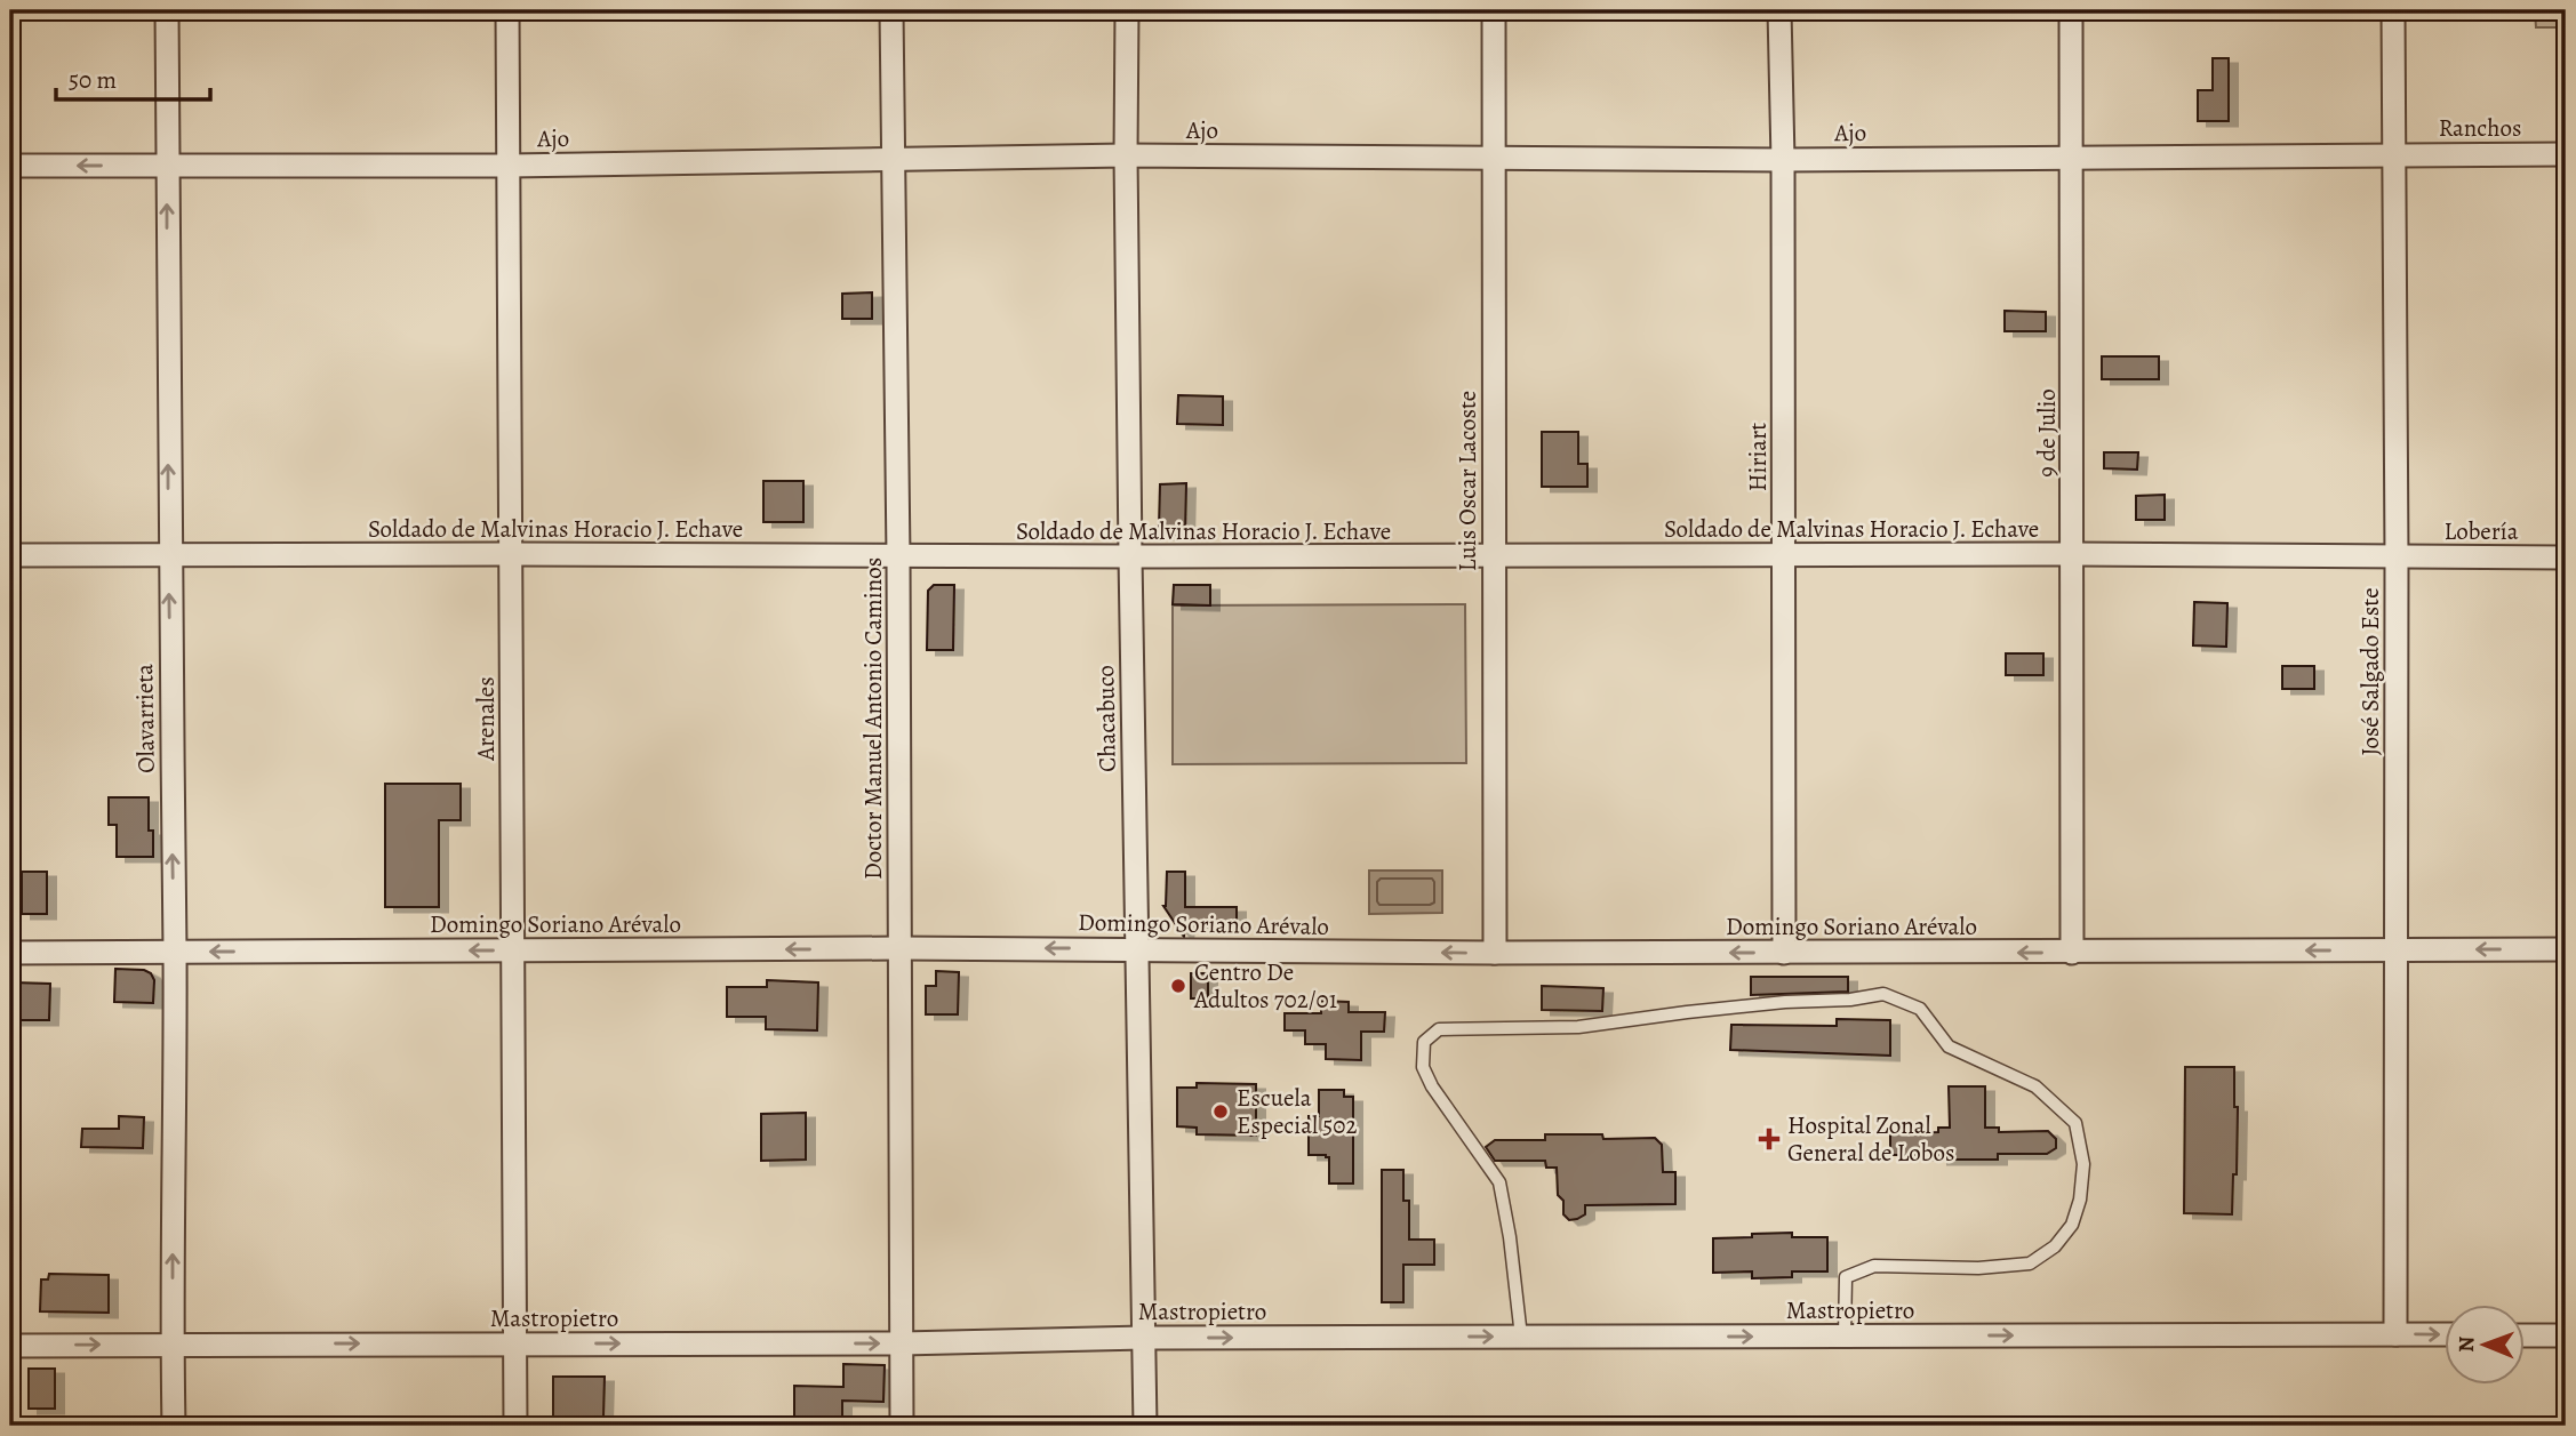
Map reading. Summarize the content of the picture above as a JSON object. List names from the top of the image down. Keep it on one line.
{"streets":{"street":["Ranchos","Ajo","9 de Julio","Hiriart","Luis Oscar Lacoste","Soldado de Malvinas Horacio J. Echave","Lobería","José Salgado Este","Olavarrieta","Arenales","Doctor Manuel Antonio Caminos","Chacabuco","Domingo Soriano Arévalo","Mastropietro"]},"crossings":[["Ranchos","Ajo"],["Ranchos","José Salgado Este"],["Ajo","9 de Julio"],["Ajo","Hiriart"],["Ajo","Luis Oscar Lacoste"],["Ajo","José Salgado Este"],["Ajo","Olavarrieta"],["Ajo","Arenales"],["Ajo","Doctor Manuel Antonio Caminos"],["Ajo","Chacabuco"],["9 de Julio","Soldado de Malvinas Horacio J. Echave"],["9 de Julio","Domingo Soriano Arévalo"],["Hiriart","Soldado de Malvinas Horacio J. Echave"],["Hiriart","Domingo Soriano Arévalo"],["Luis Oscar Lacoste","Soldado de Malvinas Horacio J. Echave"],["Luis Oscar Lacoste","Domingo Soriano Arévalo"],["Soldado de Malvinas Horacio J. Echave","Lobería"],["Soldado de Malvinas Horacio J. Echave","José Salgado Este"],["Soldado de Malvinas Horacio J. Echave","Olavarrieta"],["Soldado de Malvinas Horacio J. Echave","Arenales"],["Soldado de Malvinas Horacio J. Echave","Doctor Manuel Antonio Caminos"],["Soldado de Malvinas Horacio J. Echave","Chacabuco"],["Lobería","José Salgado Este"],["José Salgado Este","Domingo Soriano Arévalo"],["José Salgado Este","Mastropietro"],["Olavarrieta","Domingo Soriano Arévalo"],["Olavarrieta","Mastropietro"],["Arenales","Domingo Soriano Arévalo"],["Arenales","Mastropietro"],["Doctor Manuel Antonio Caminos","Domingo Soriano Arévalo"],["Doctor Manuel Antonio Caminos","Mastropietro"],["Chacabuco","Domingo Soriano Arévalo"],["Chacabuco","Mastropietro"]],"one_way":["Olavarrieta","Domingo Soriano Arévalo","Mastropietro"],"places":{"other":["Centro De Adultos 702/01","Escuela Especial 502"],"health":["Hospital Zonal General de Lobos"]},"scale_bar":"50 m","north":"left"}
